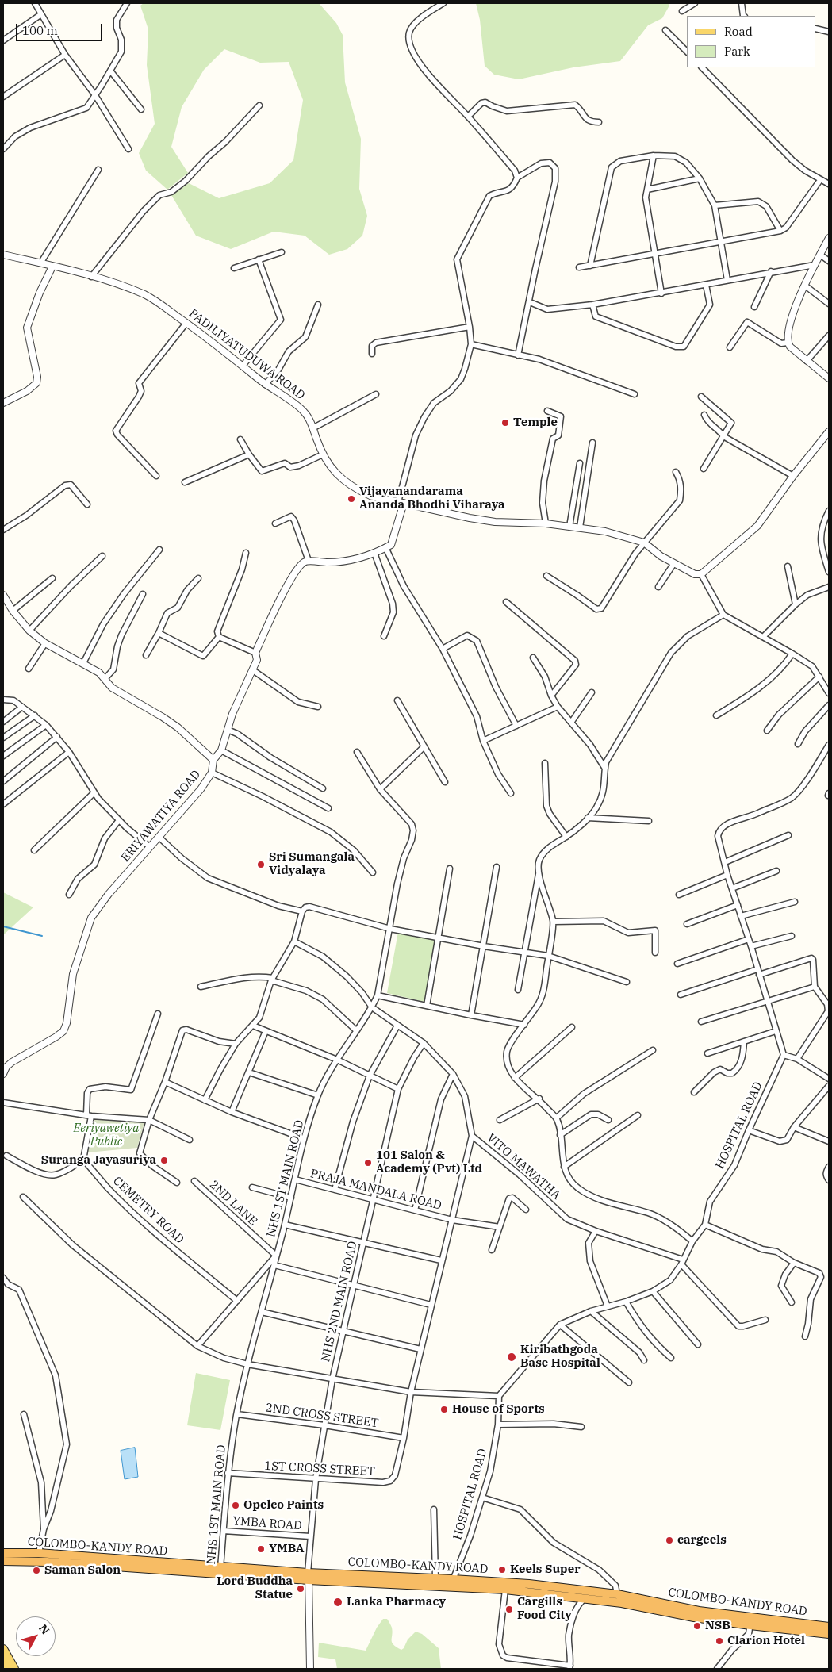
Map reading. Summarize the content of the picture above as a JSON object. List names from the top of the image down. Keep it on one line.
{"streets":{"highway":["COLOMBO-KANDY ROAD"],"street":["PADILIYATUDUWA ROAD","ERIYAWATIYA ROAD","HOSPITAL ROAD","VITO MAWATHA","NHS 1ST MAIN ROAD","PRAJA MANDALA ROAD","2ND LANE","CEMETRY ROAD","NHS 2ND MAIN ROAD","2ND CROSS STREET","1ST CROSS STREET","YMBA ROAD"]},"crossings":[["HOSPITAL ROAD","VITO MAWATHA"],["HOSPITAL ROAD","COLOMBO-KANDY ROAD"],["VITO MAWATHA","NHS 1ST MAIN ROAD"],["VITO MAWATHA","NHS 2ND MAIN ROAD"],["VITO MAWATHA","1ST CROSS STREET"],["NHS 1ST MAIN ROAD","PRAJA MANDALA ROAD"],["NHS 1ST MAIN ROAD","2ND LANE"],["NHS 1ST MAIN ROAD","2ND CROSS STREET"],["NHS 1ST MAIN ROAD","1ST CROSS STREET"],["NHS 1ST MAIN ROAD","YMBA ROAD"],["NHS 1ST MAIN ROAD","COLOMBO-KANDY ROAD"],["PRAJA MANDALA ROAD","NHS 2ND MAIN ROAD"],["PRAJA MANDALA ROAD","1ST CROSS STREET"],["NHS 2ND MAIN ROAD","2ND CROSS STREET"],["NHS 2ND MAIN ROAD","1ST CROSS STREET"],["NHS 2ND MAIN ROAD","YMBA ROAD"],["NHS 2ND MAIN ROAD","COLOMBO-KANDY ROAD"],["2ND CROSS STREET","1ST CROSS STREET"]],"parks":["Eeriyawetiya Public"],"places":["Temple","Vijayanandarama Ananda Bhodhi Viharaya","Sri Sumangala Vidyalaya","Suranga Jayasuriya","101 Salon & Academy (Pvt) Ltd","Kiribathgoda Base Hospital","House of Sports","Opelco Paints","cargeels","YMBA","Keels Super","Saman Salon","Lord Buddha Statue","Lanka Pharmacy","Cargills Food City","NSB","Clarion Hotel"],"legend":["Road","Park"],"scale_bar":"100 m","north":"top right"}
